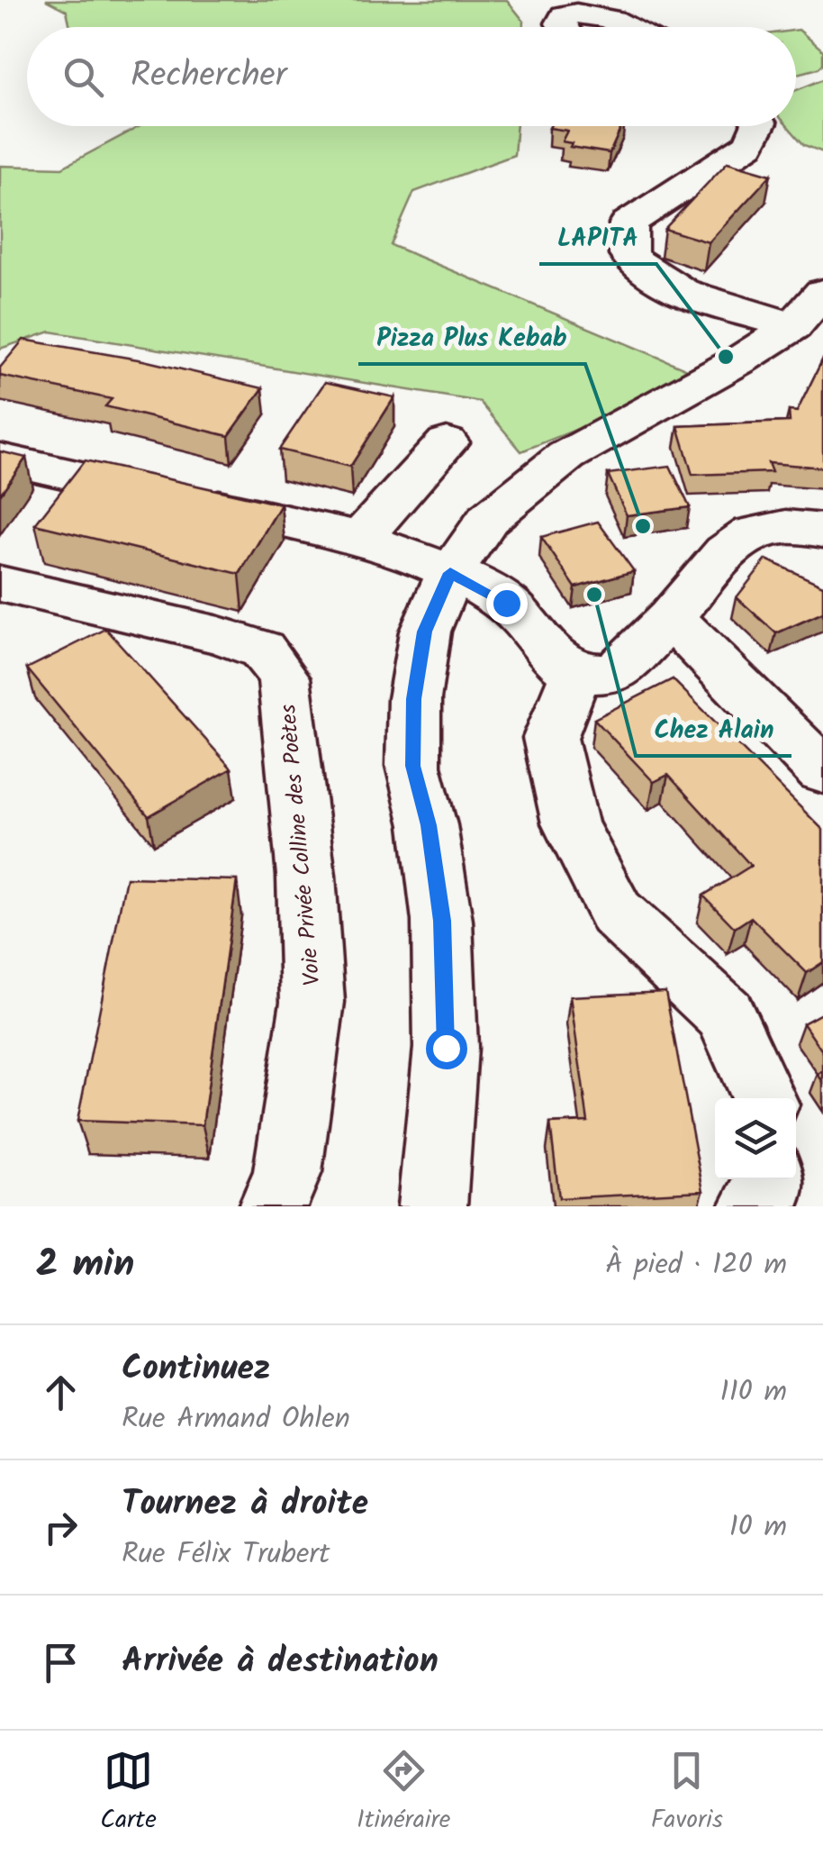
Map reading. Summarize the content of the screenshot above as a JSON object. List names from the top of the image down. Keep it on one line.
{"streets":{"street":["Voie Privée Colline des Poètes"]},"places":["LAPITA","Pizza Plus Kebab","Chez Alain"],"page":{"search":"Rechercher","heading":["2 min","À pied · 120 m"],"list":[["Continuez","Rue Armand Ohlen","110 m"],["Tournez à droite","Rue Félix Trubert","10 m"],"Arrivée à destination"],"nav":["Carte","Itinéraire","Favoris"]}}
